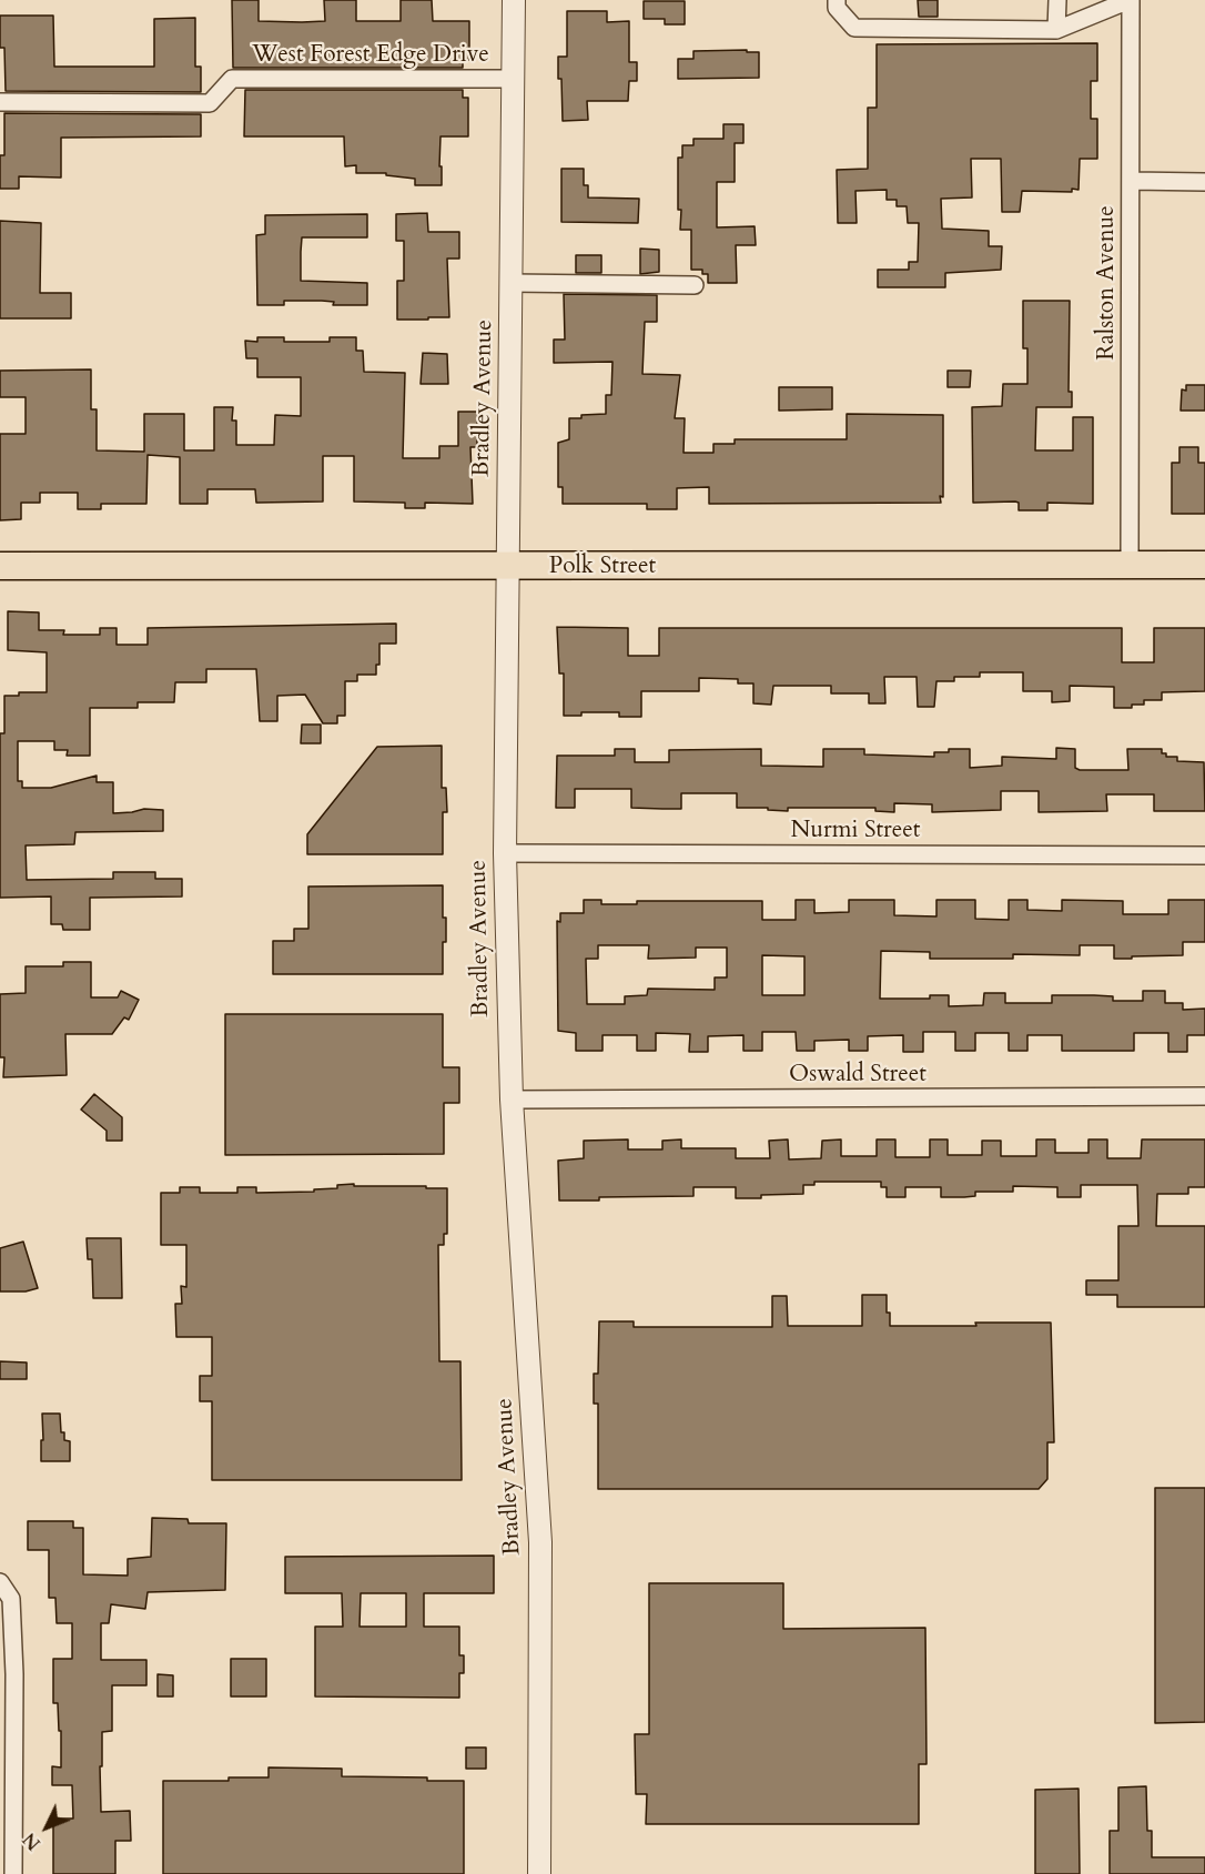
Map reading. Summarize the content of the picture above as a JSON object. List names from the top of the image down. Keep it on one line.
{"streets":{"main road":["Polk Street"],"street":["West Forest Edge Drive","Ralston Avenue","Bradley Avenue","Nurmi Street","Oswald Street"]},"crossings":[["West Forest Edge Drive","Bradley Avenue"],["Ralston Avenue","Polk Street"],["Bradley Avenue","Polk Street"],["Bradley Avenue","Nurmi Street"],["Bradley Avenue","Oswald Street"]],"north":"bottom left"}
